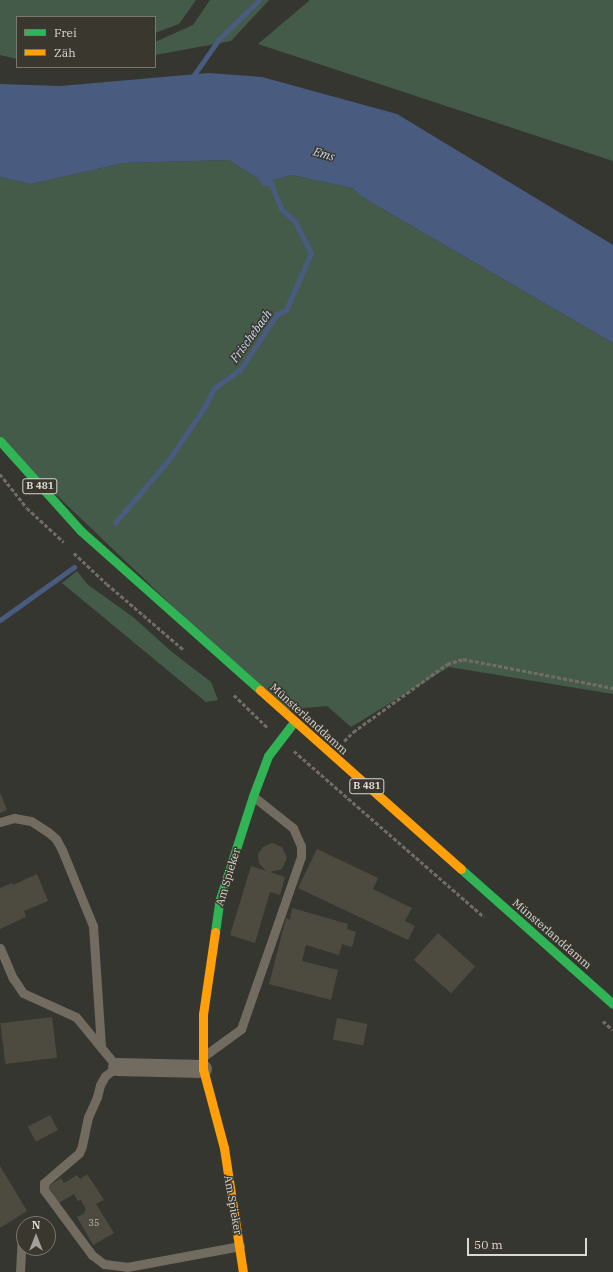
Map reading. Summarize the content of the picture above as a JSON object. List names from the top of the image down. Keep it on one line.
{"streets":{"main road":["B 481","Münsterlanddamm","Am Spieker"]},"crossings":[["Münsterlanddamm","Am Spieker"]],"water":["Ems","Frischebach"],"house_numbers":["35"],"legend":["Frei","Zäh"],"scale_bar":"50 m","north":"top"}
